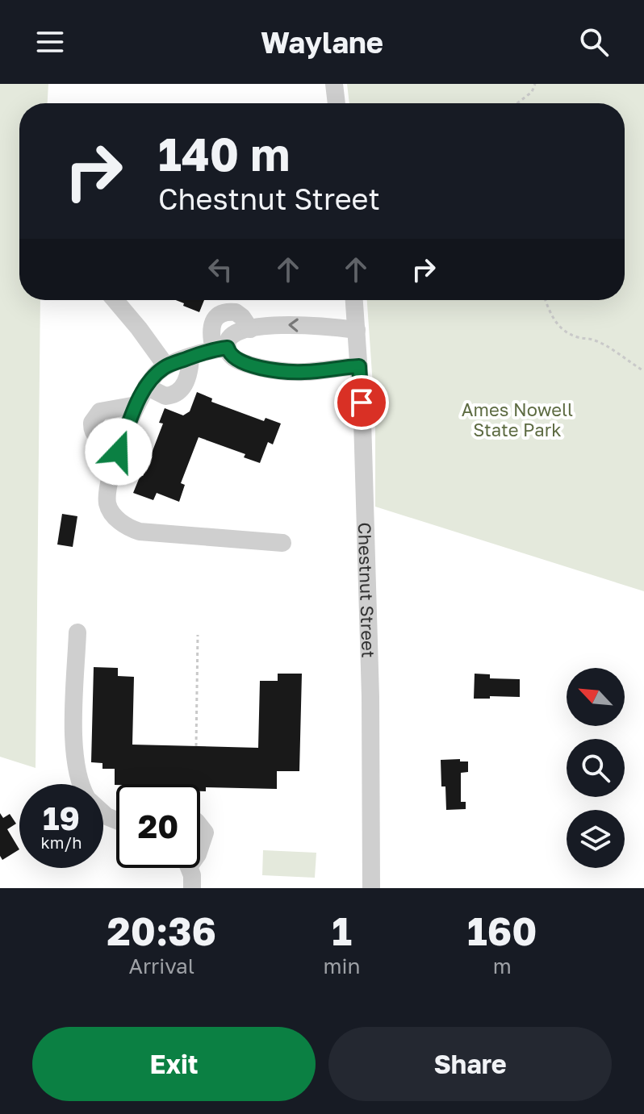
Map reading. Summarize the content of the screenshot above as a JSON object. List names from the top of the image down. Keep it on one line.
{"streets":{"street":["Chestnut Street"]},"parks":["Ames Nowell State Park"],"north":"top left","page":{"header":"Waylane","turn":["140 m","Chestnut Street"],"speed":"19 km/h","limit":"20","eta":["20:36","Arrival","1","min","160","m"],"buttons":["Exit","Share"]}}
